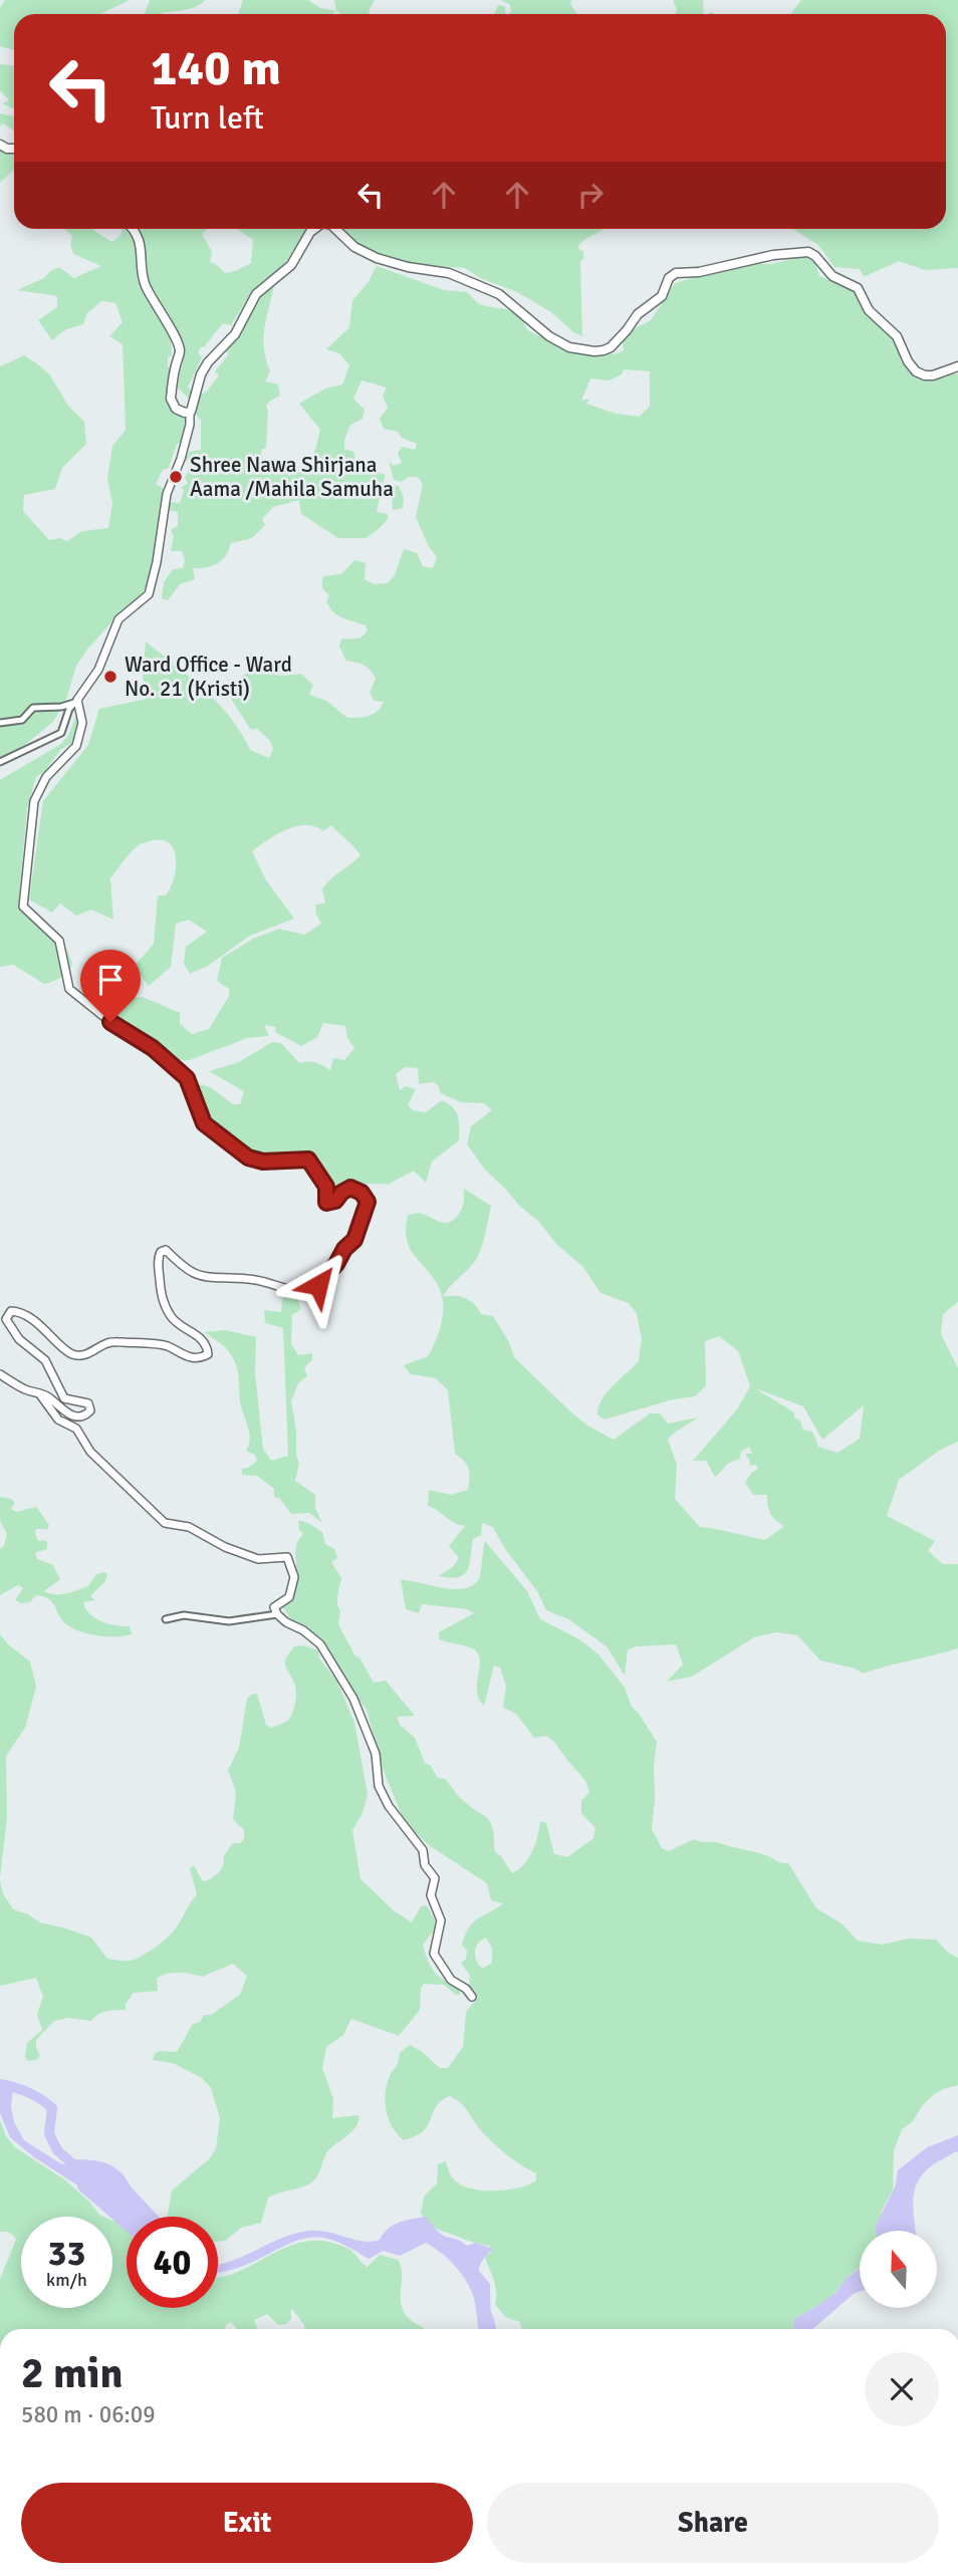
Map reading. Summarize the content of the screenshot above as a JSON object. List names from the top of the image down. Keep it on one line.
{"places":["Shree Nawa Shirjana Aama /Mahila Samuha","Ward Office - Ward No. 21 (Kristi)"],"north":"top","page":{"turn":["140 m","Turn left"],"speed":"33 km/h","limit":"40","heading":["2 min","580 m · 06:09"],"buttons":["Exit","Share"]}}
